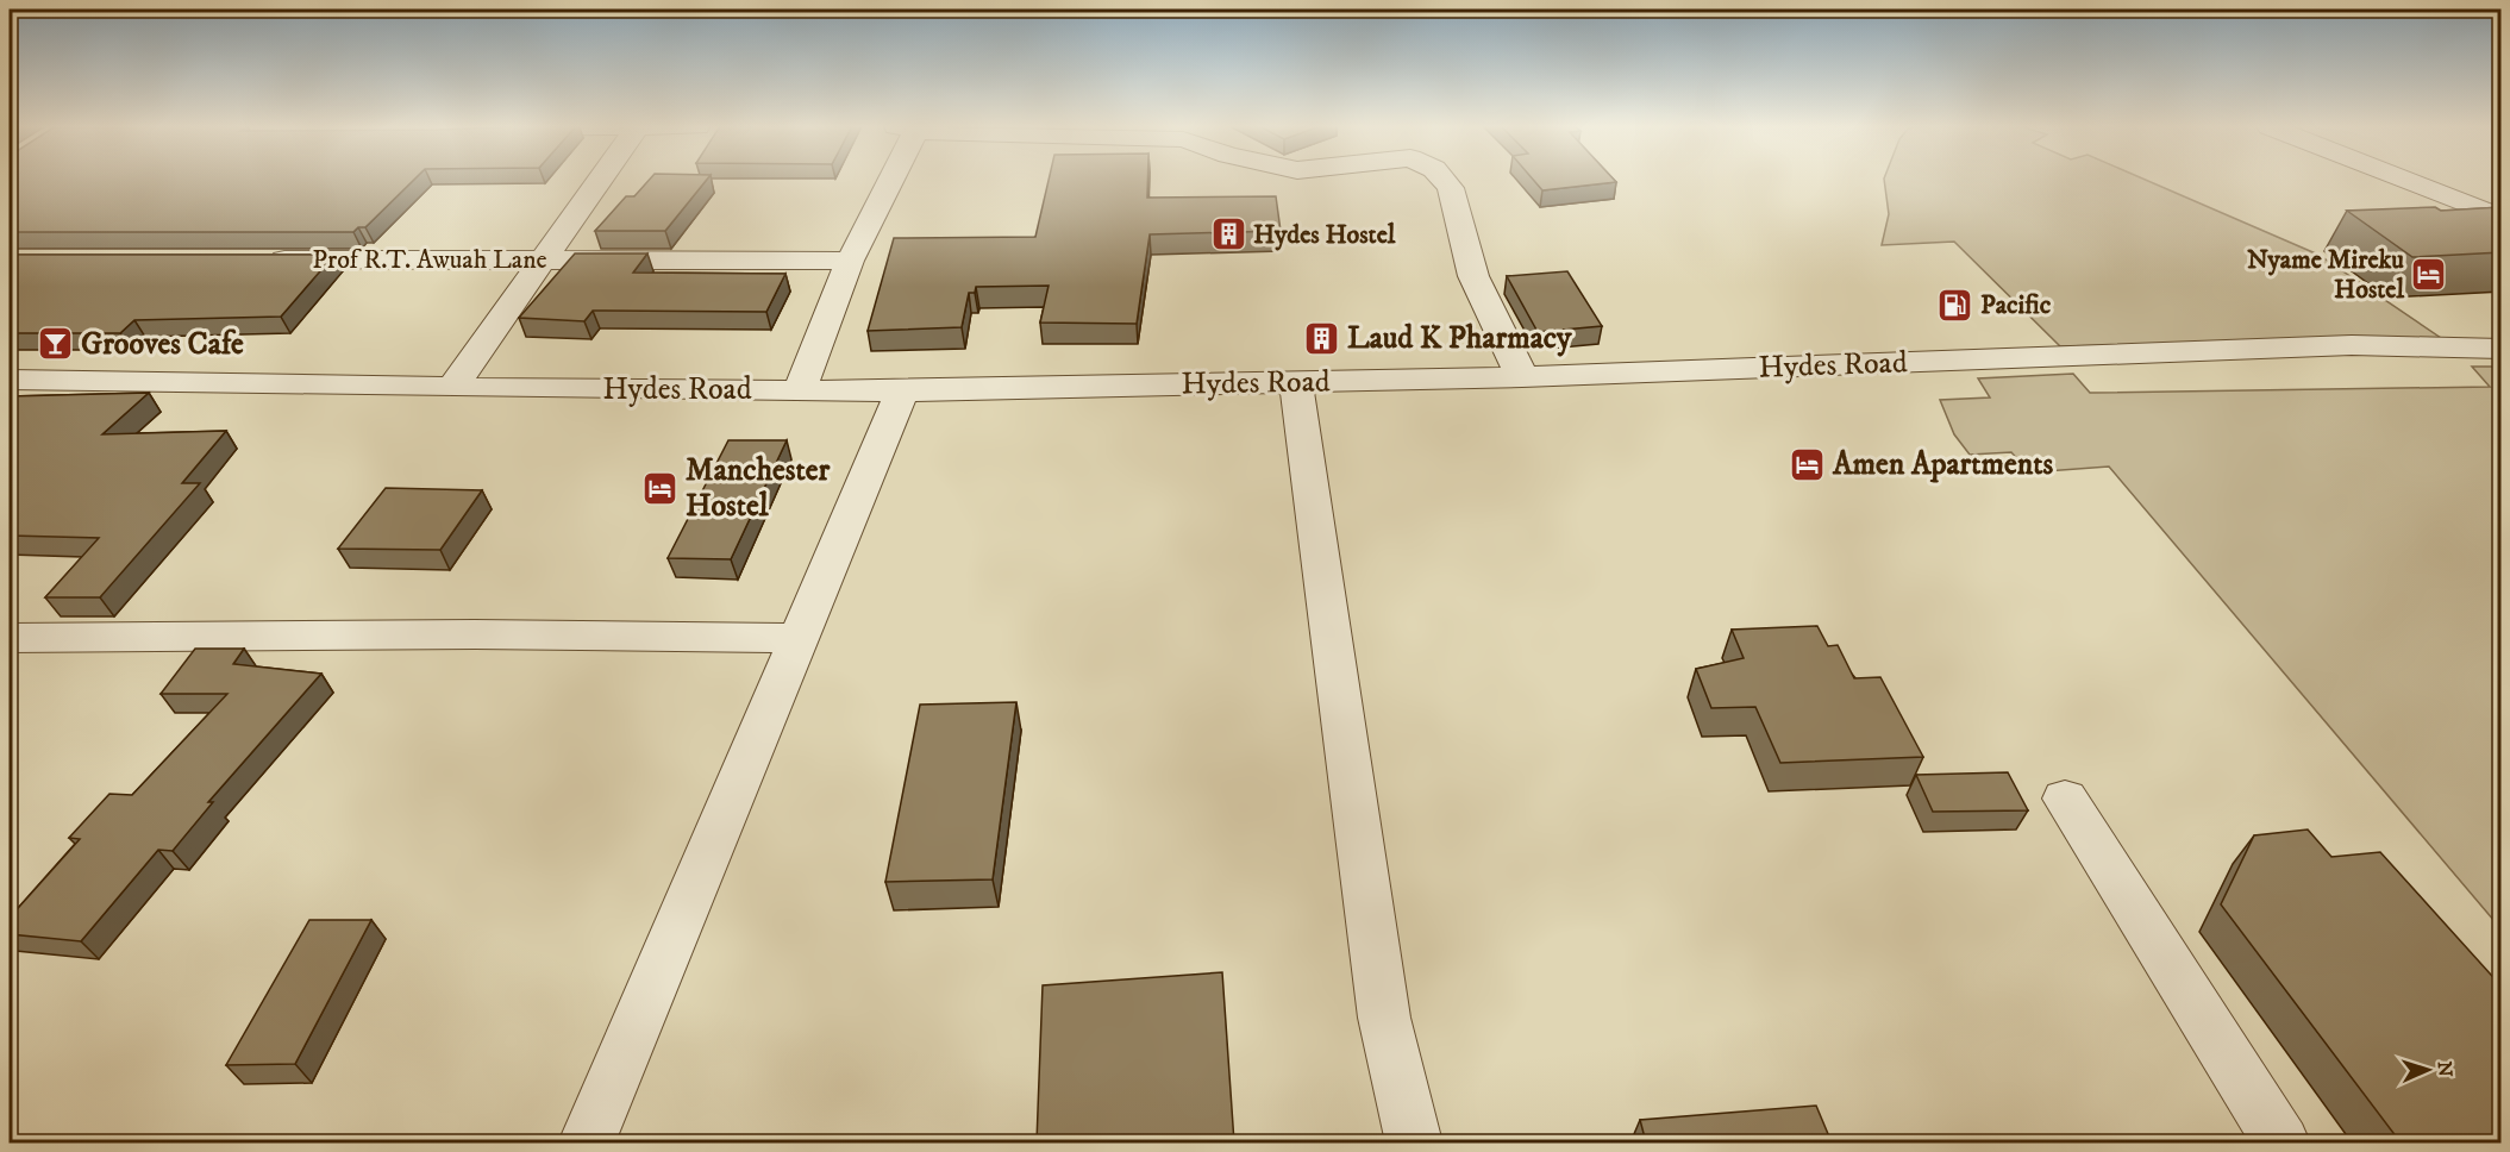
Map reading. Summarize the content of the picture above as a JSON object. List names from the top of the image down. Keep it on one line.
{"streets":{"street":["Prof R.T. Awuah Lane","Hydes Road"]},"places":{"building":["Hydes Hostel","Laud K Pharmacy"],"hotel":["Nyame Mireku Hostel","Amen Apartments","Manchester Hostel"],"fuel station":["Pacific"],"bar":["Grooves Cafe"]},"north":"right"}
